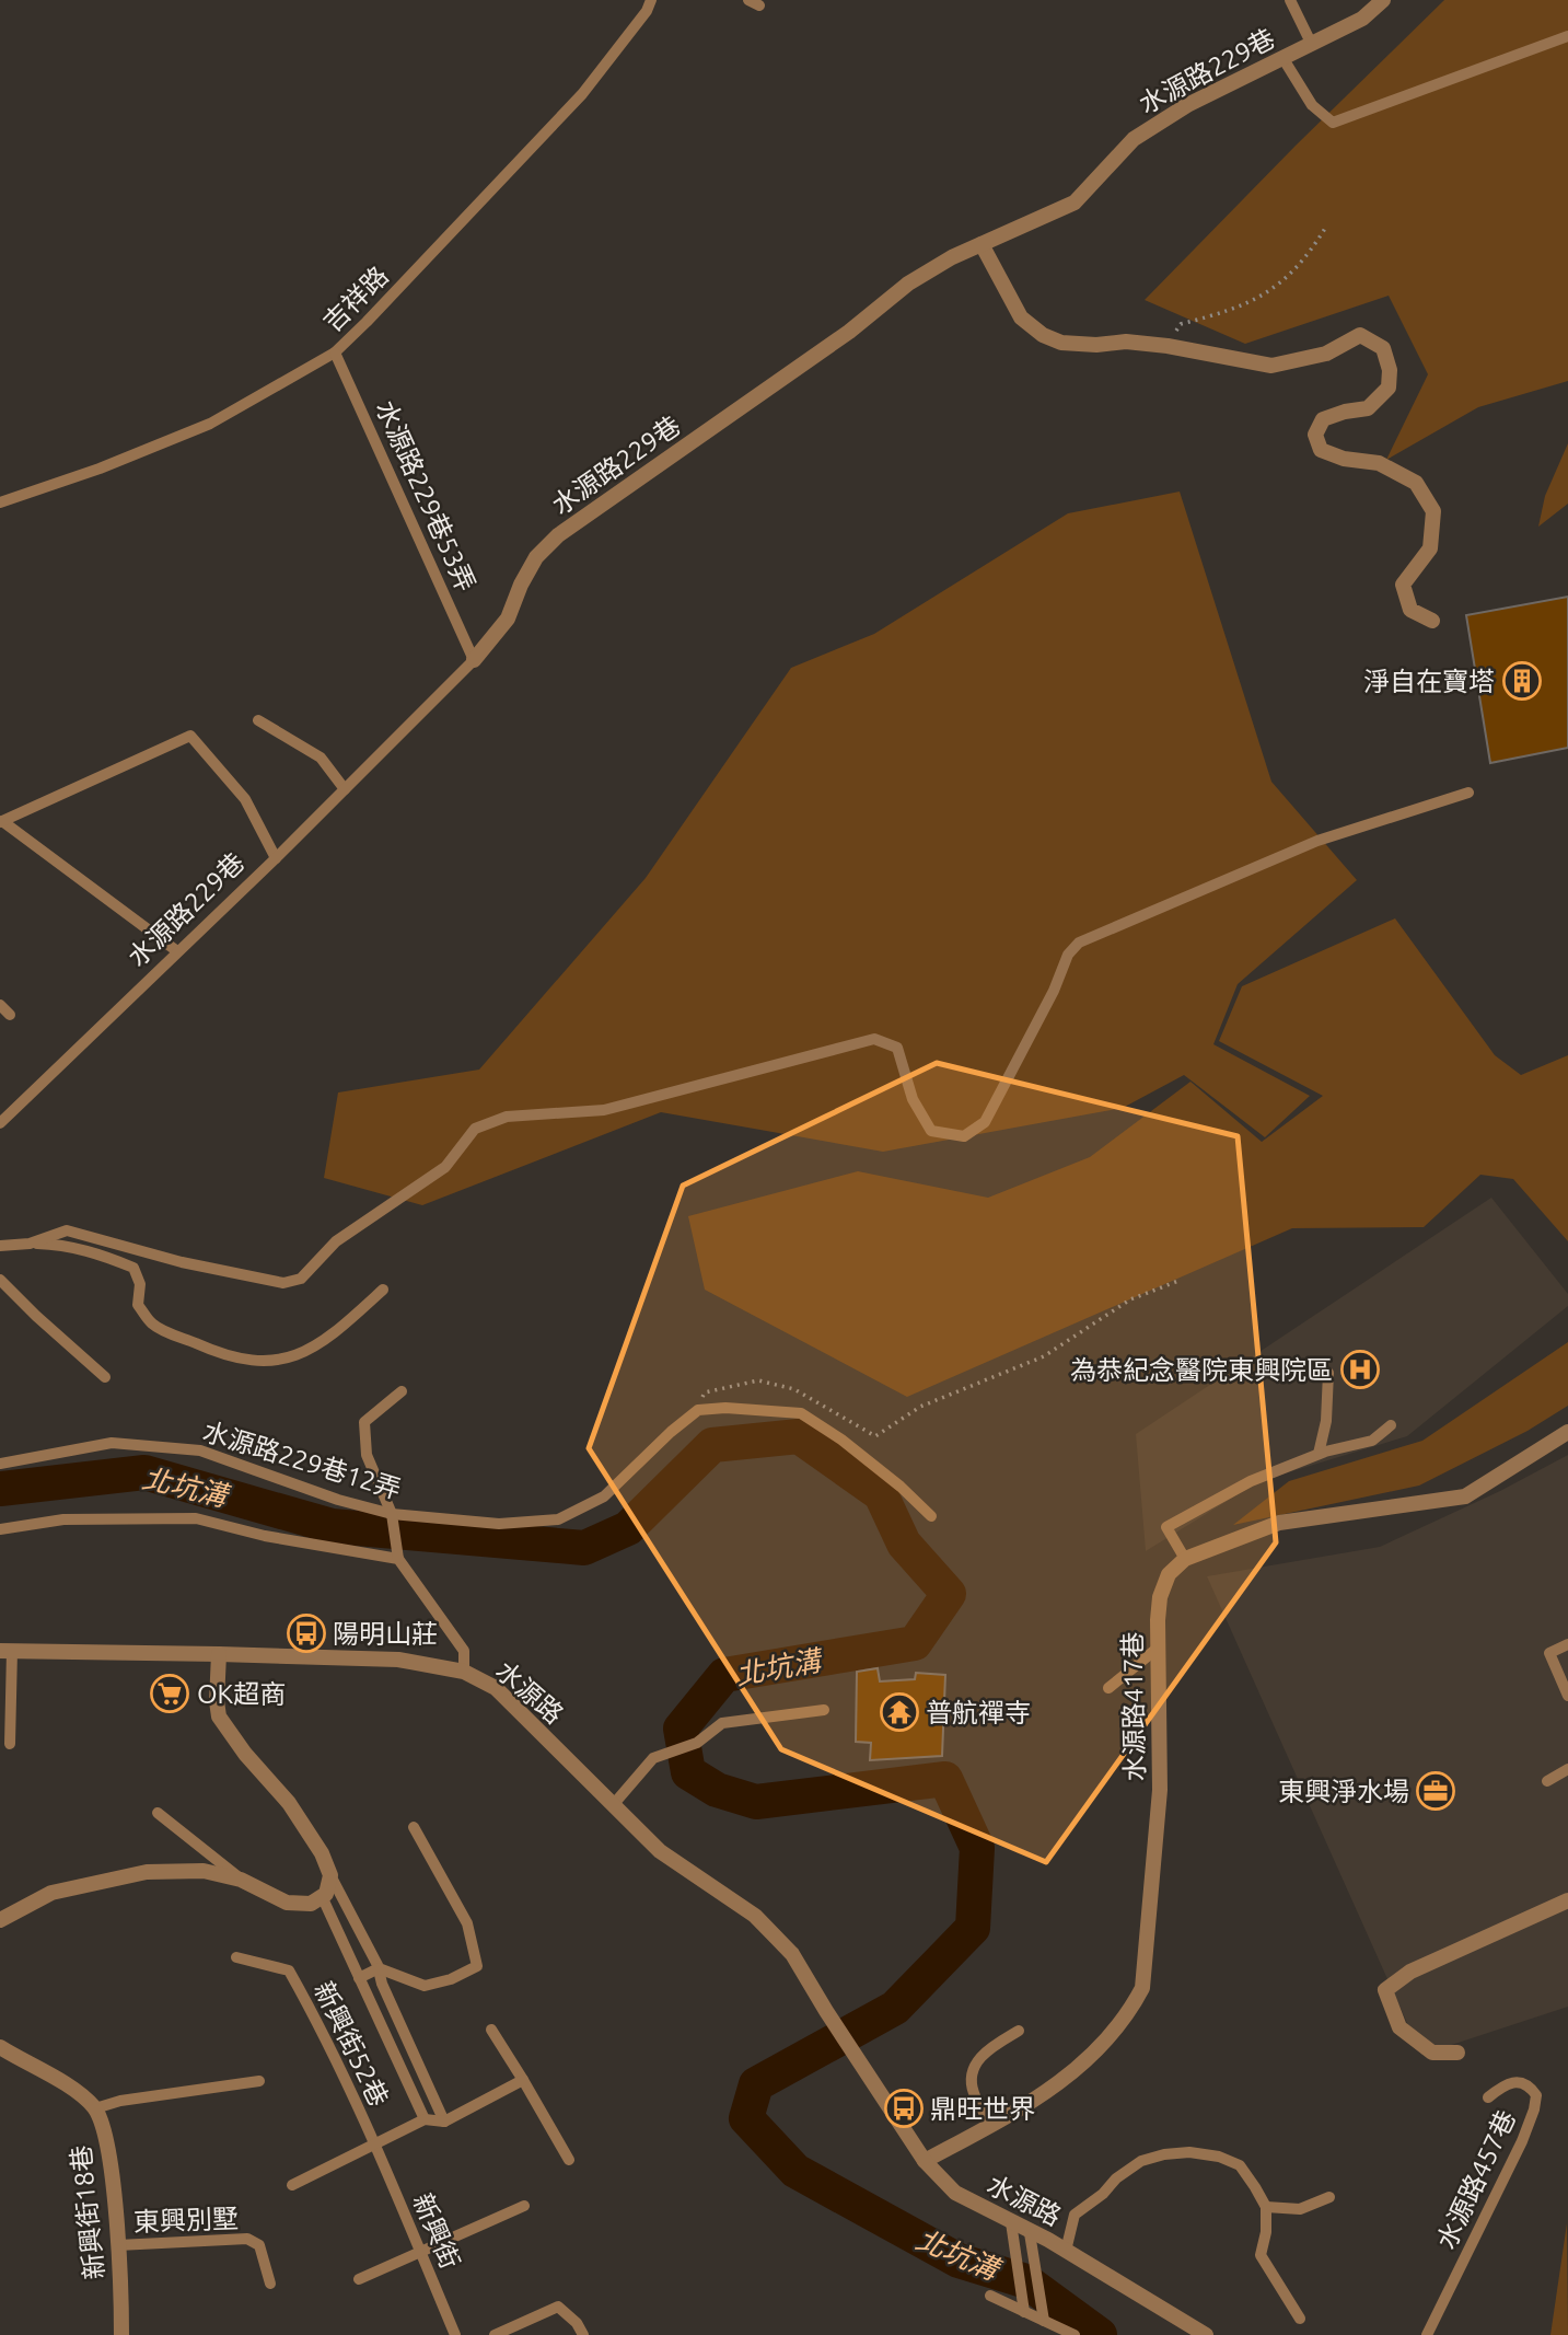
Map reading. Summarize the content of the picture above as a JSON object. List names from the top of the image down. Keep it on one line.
{"streets":{"street":["水源路229巷","水源路","水源路417巷","新興街18巷"],"lane":["吉祥路","水源路229巷53弄","水源路229巷12弄","新興街52巷","水源路457巷","東興別墅","新興街"]},"crossings":[["水源路229巷","水源路229巷53弄"],["吉祥路","水源路229巷53弄"],["水源路","水源路417巷"],["新興街52巷","新興街"],["新興街18巷","東興別墅"]],"water":["北坑溝"],"places":{"building":["淨自在寶塔"],"hospital":["為恭紀念醫院東興院區"],"bus stop":["陽明山莊","鼎旺世界"],"supermarket":["OK超商"],"temple":["普航禪寺"],"office":["東興淨水場"]}}
